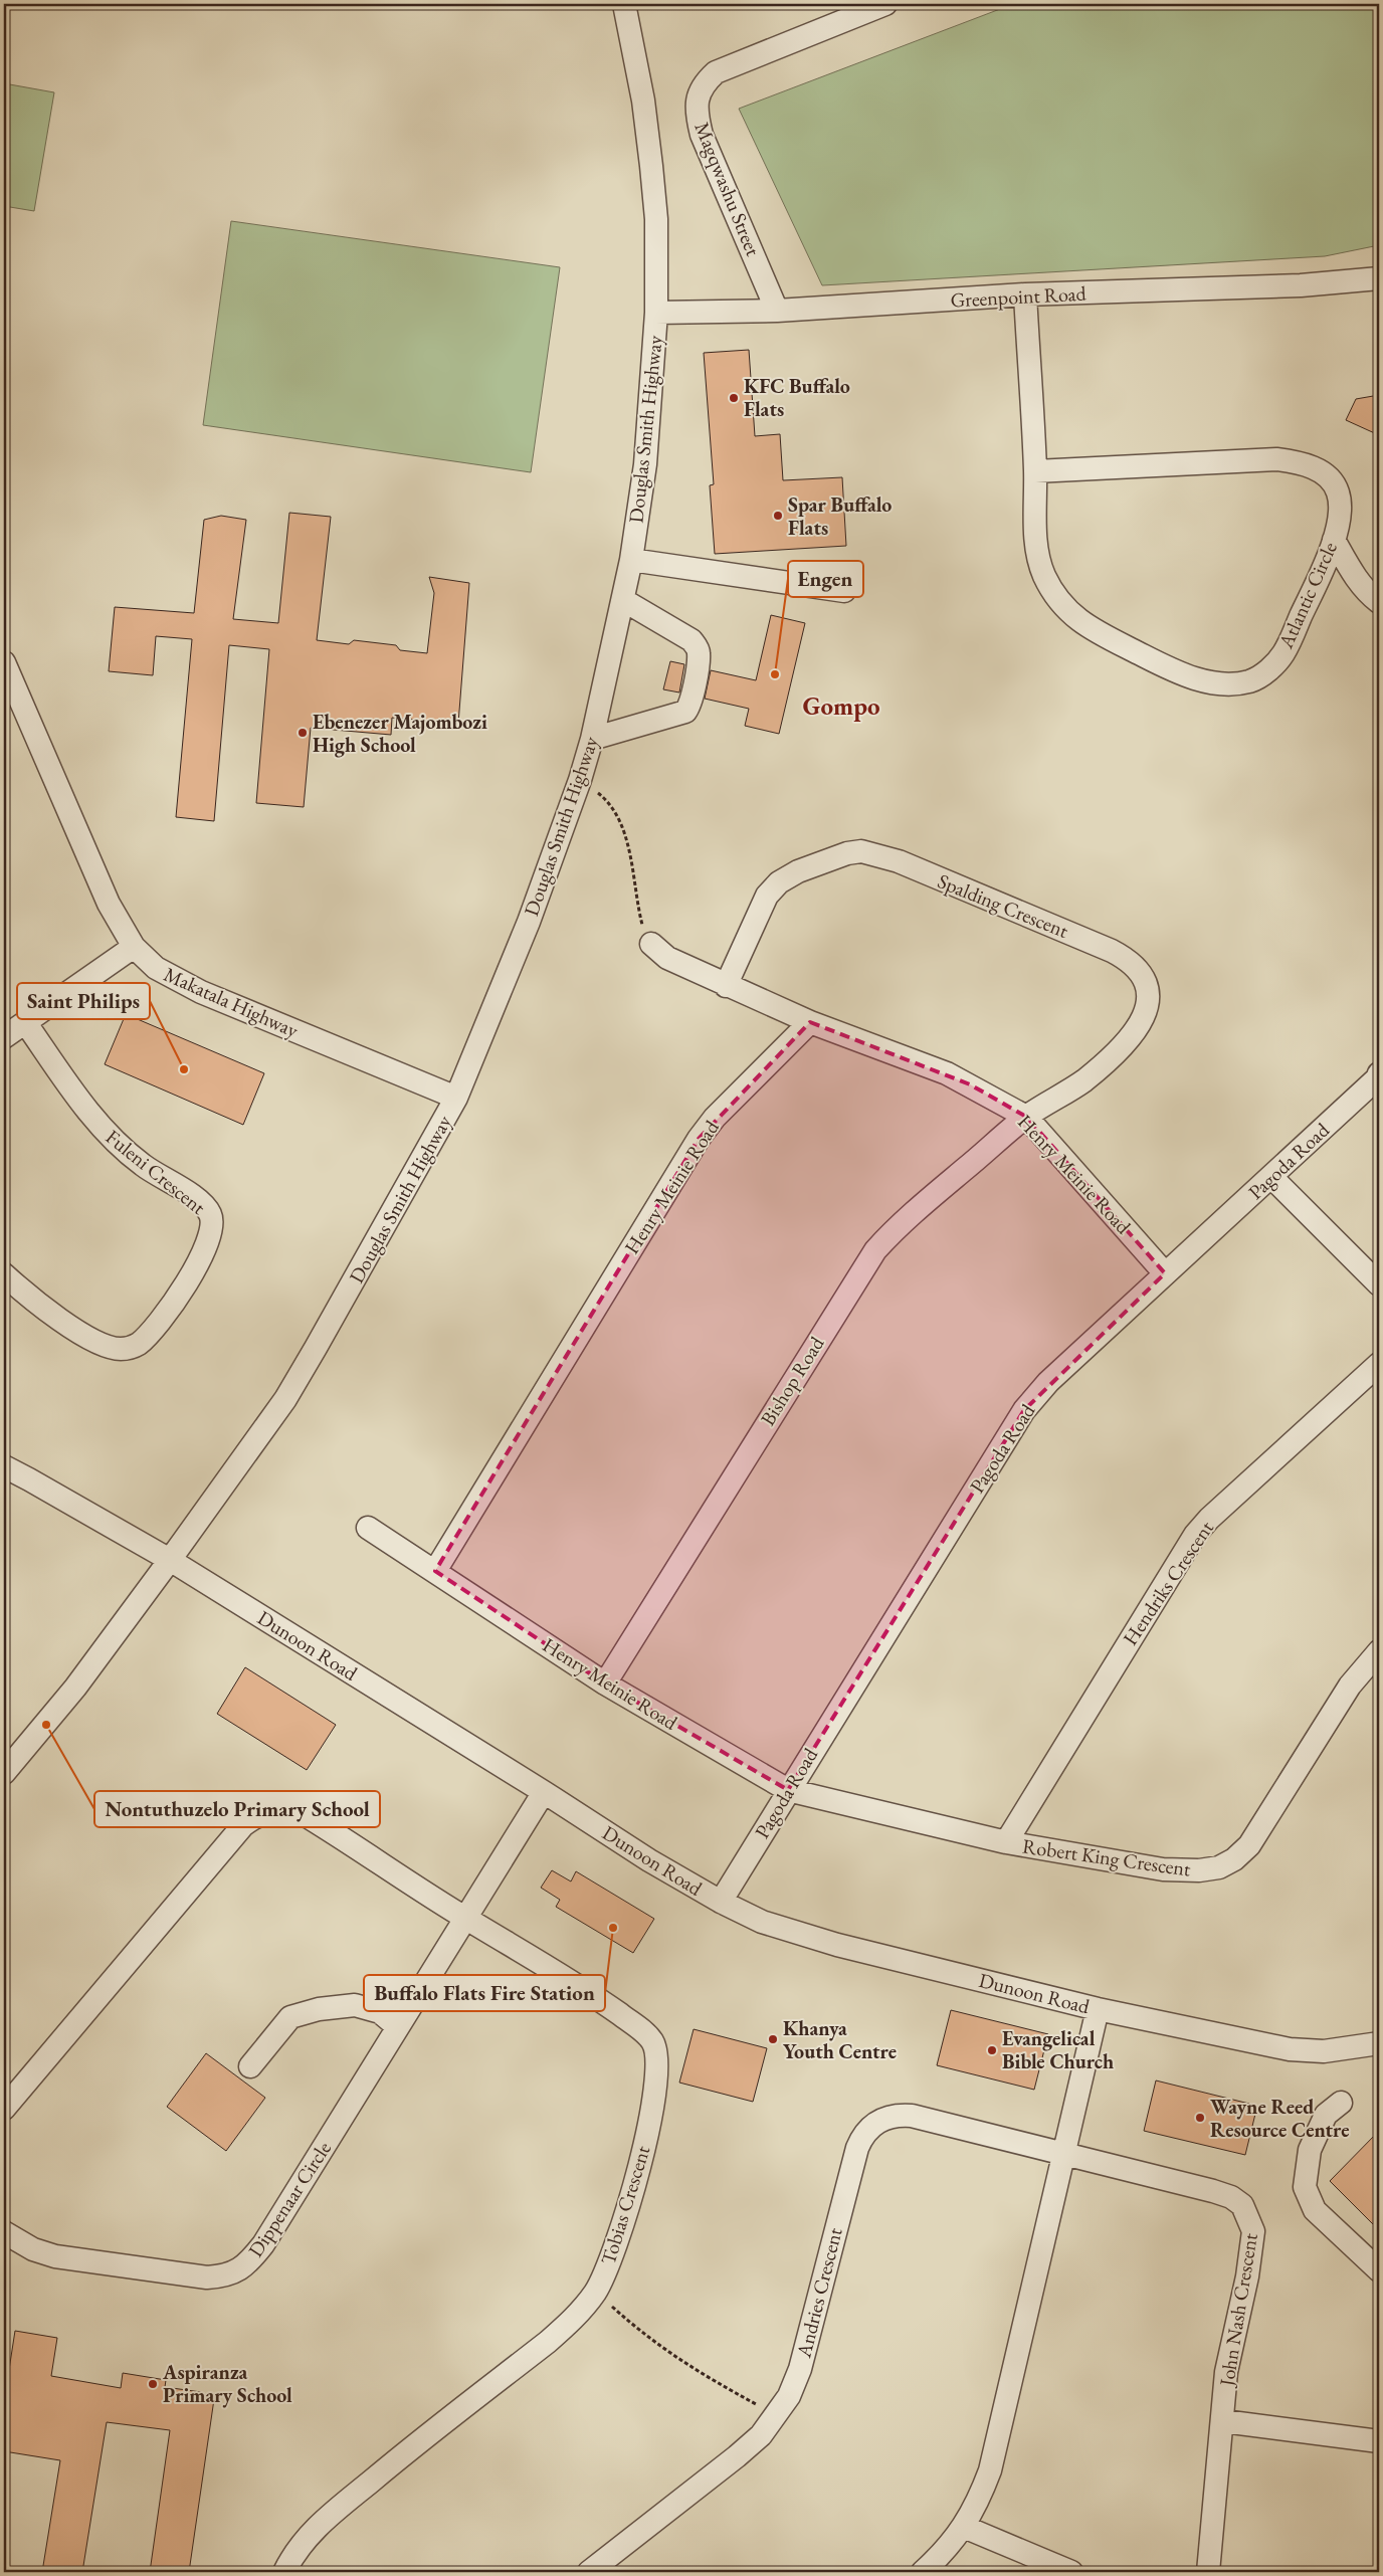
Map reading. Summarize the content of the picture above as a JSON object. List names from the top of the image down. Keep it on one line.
{"streets":{"street":["Magqwashu Street","Greenpoint Road","Douglas Smith Highway","Atlantic Circle","Spalding Crescent","Makatala Highway","Pagoda Road","Fuleni Crescent","Henry Meinie Road","Bishop Road","Hendriks Crescent","Dunoon Road","Robert King Crescent","Dippenaar Circle","Tobias Crescent","Andries Crescent","John Nash Crescent"]},"crossings":[["Magqwashu Street","Greenpoint Road"],["Greenpoint Road","Douglas Smith Highway"],["Greenpoint Road","Atlantic Circle"],["Douglas Smith Highway","Makatala Highway"],["Douglas Smith Highway","Dunoon Road"],["Spalding Crescent","Henry Meinie Road"],["Spalding Crescent","Bishop Road"],["Pagoda Road","Henry Meinie Road"],["Pagoda Road","Dunoon Road"],["Pagoda Road","Robert King Crescent"],["Henry Meinie Road","Bishop Road"],["Henry Meinie Road","Robert King Crescent"],["Hendriks Crescent","Robert King Crescent"],["Dunoon Road","Dippenaar Circle"],["Dippenaar Circle","Tobias Crescent"],["Andries Crescent","John Nash Crescent"]],"districts":["Gompo"],"places":["KFC Buffalo Flats","Spar Buffalo Flats","Engen","Ebenezer Majombozi High School","Saint Philips","Nontuthuzelo Primary School","Buffalo Flats Fire Station","Khanya Youth Centre","Evangelical Bible Church","Wayne Reed Resource Centre","Aspiranza Primary School"]}
